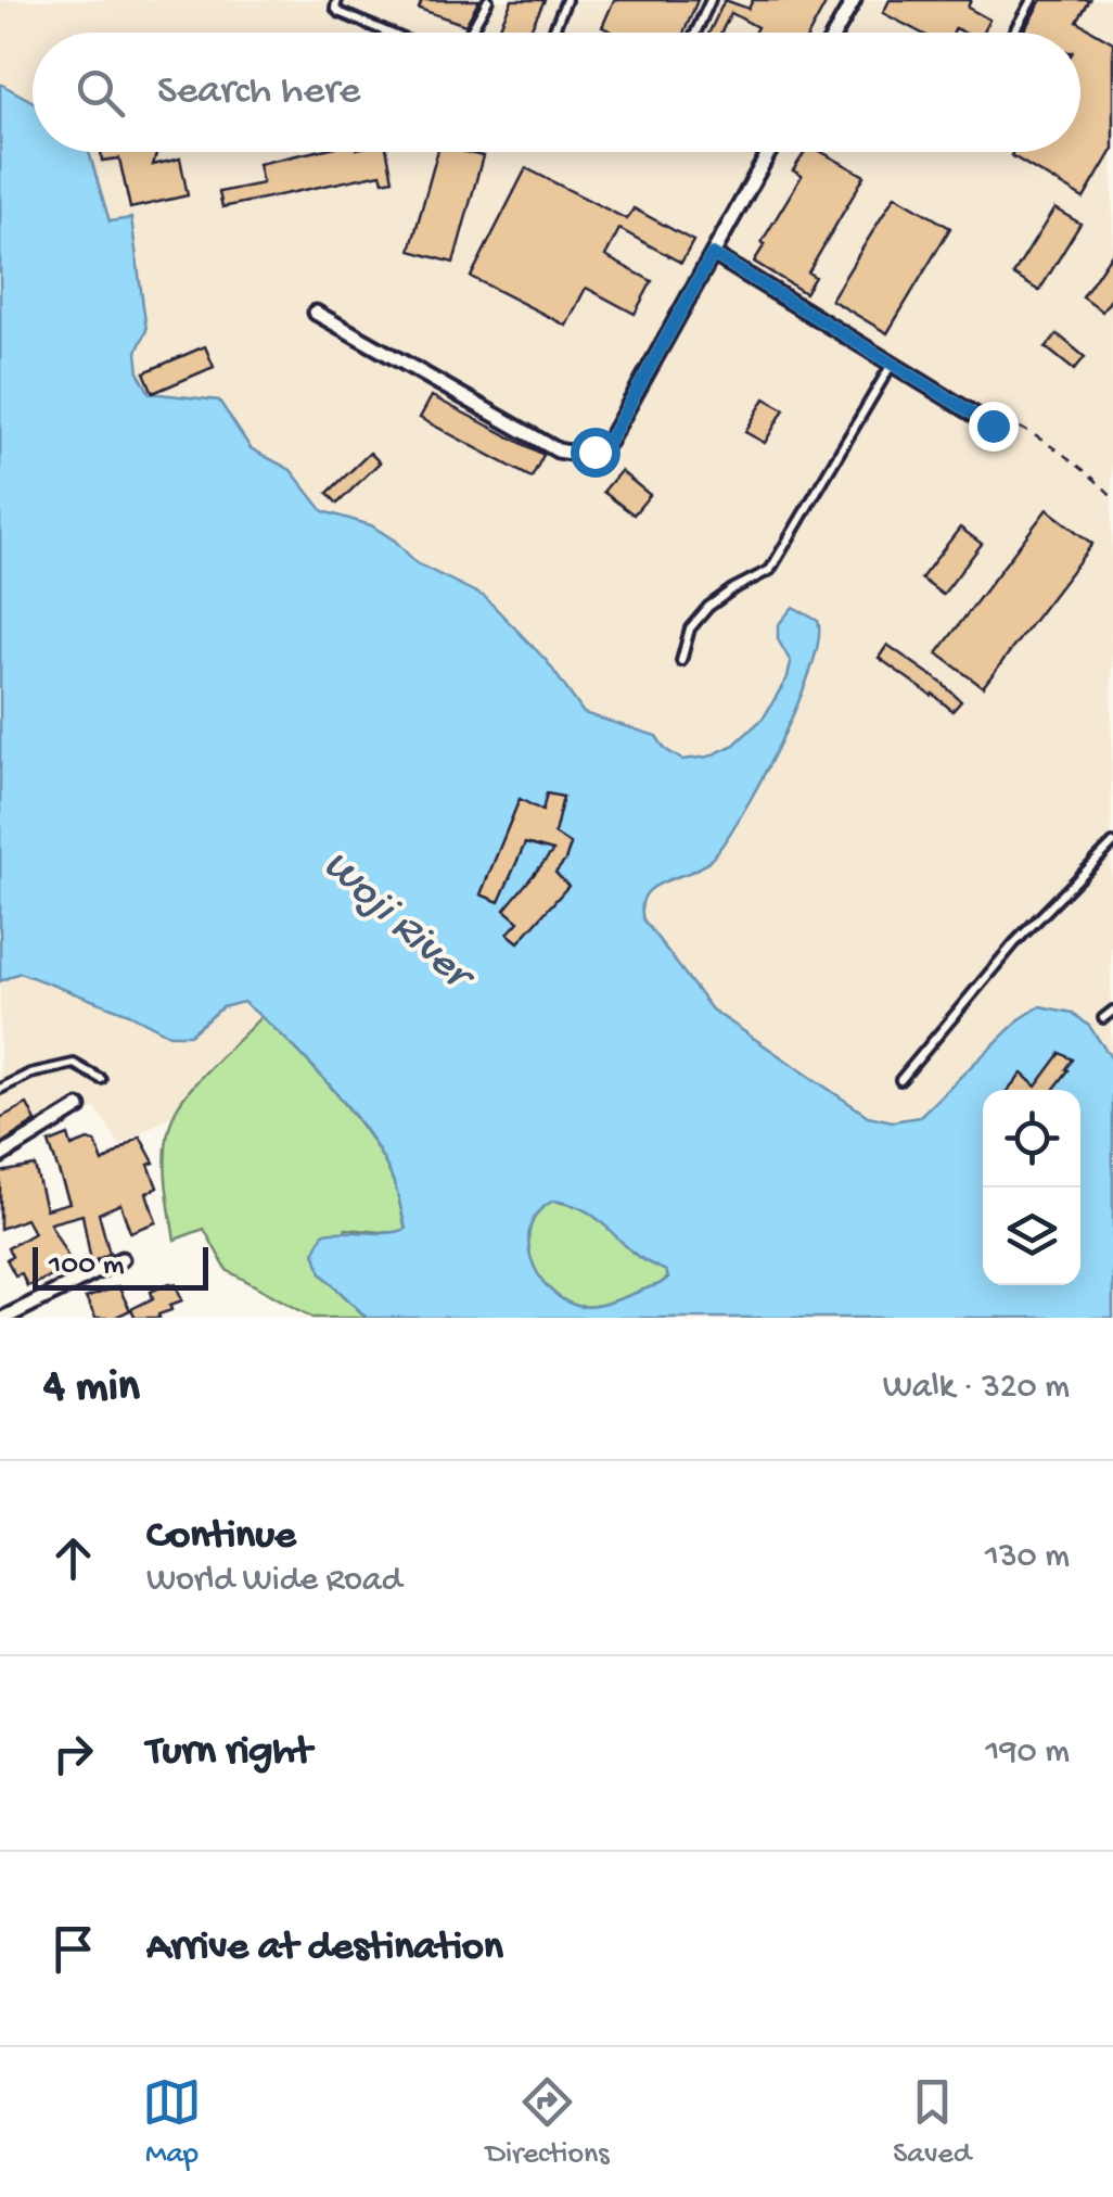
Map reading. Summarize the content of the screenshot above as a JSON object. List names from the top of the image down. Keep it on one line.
{"water":["Woji River"],"scale_bar":"100 m","page":{"search":"Search here","scale":"100 m","heading":["4 min","Walk · 320 m"],"list":[["Continue","World Wide Road","130 m"],["Turn right","190 m"],"Arrive at destination"],"nav":["Map","Directions","Saved"]}}
